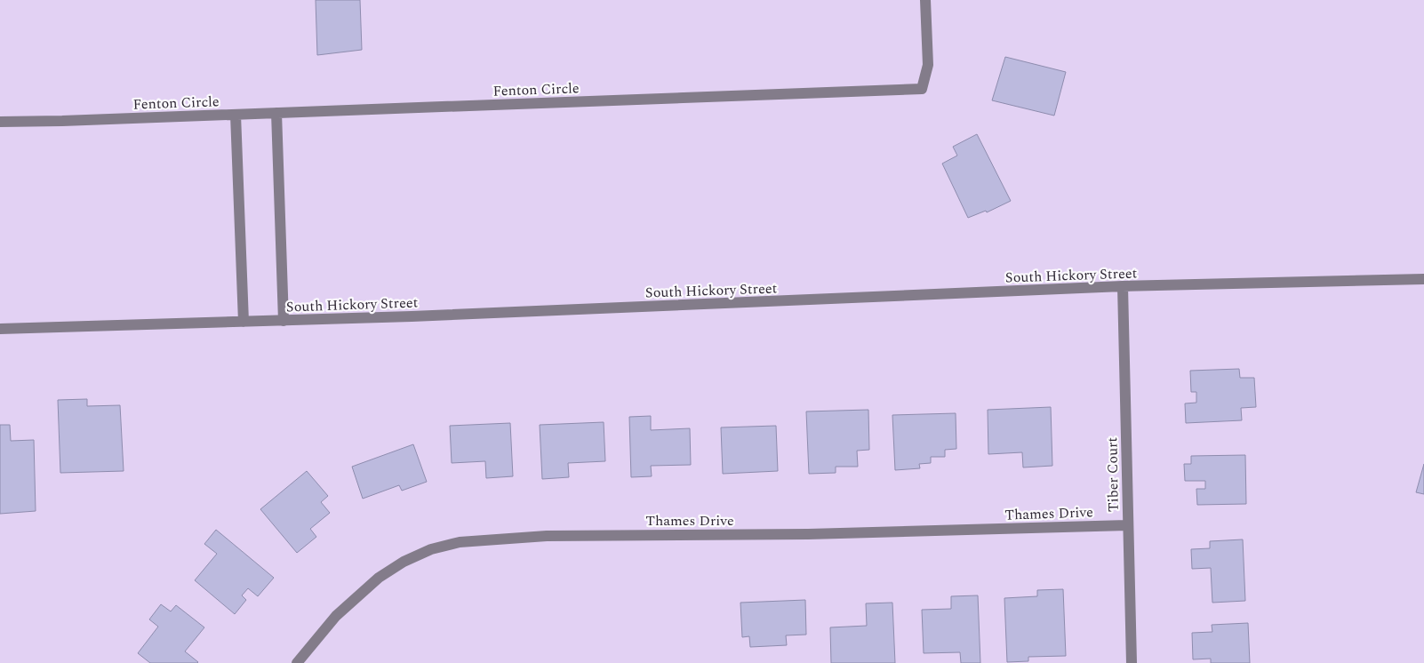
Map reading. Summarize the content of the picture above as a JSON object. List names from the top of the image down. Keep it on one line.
{"streets":{"street":["Fenton Circle","South Hickory Street","Tiber Court","Thames Drive"]},"crossings":[["South Hickory Street","Tiber Court"],["Tiber Court","Thames Drive"]]}
